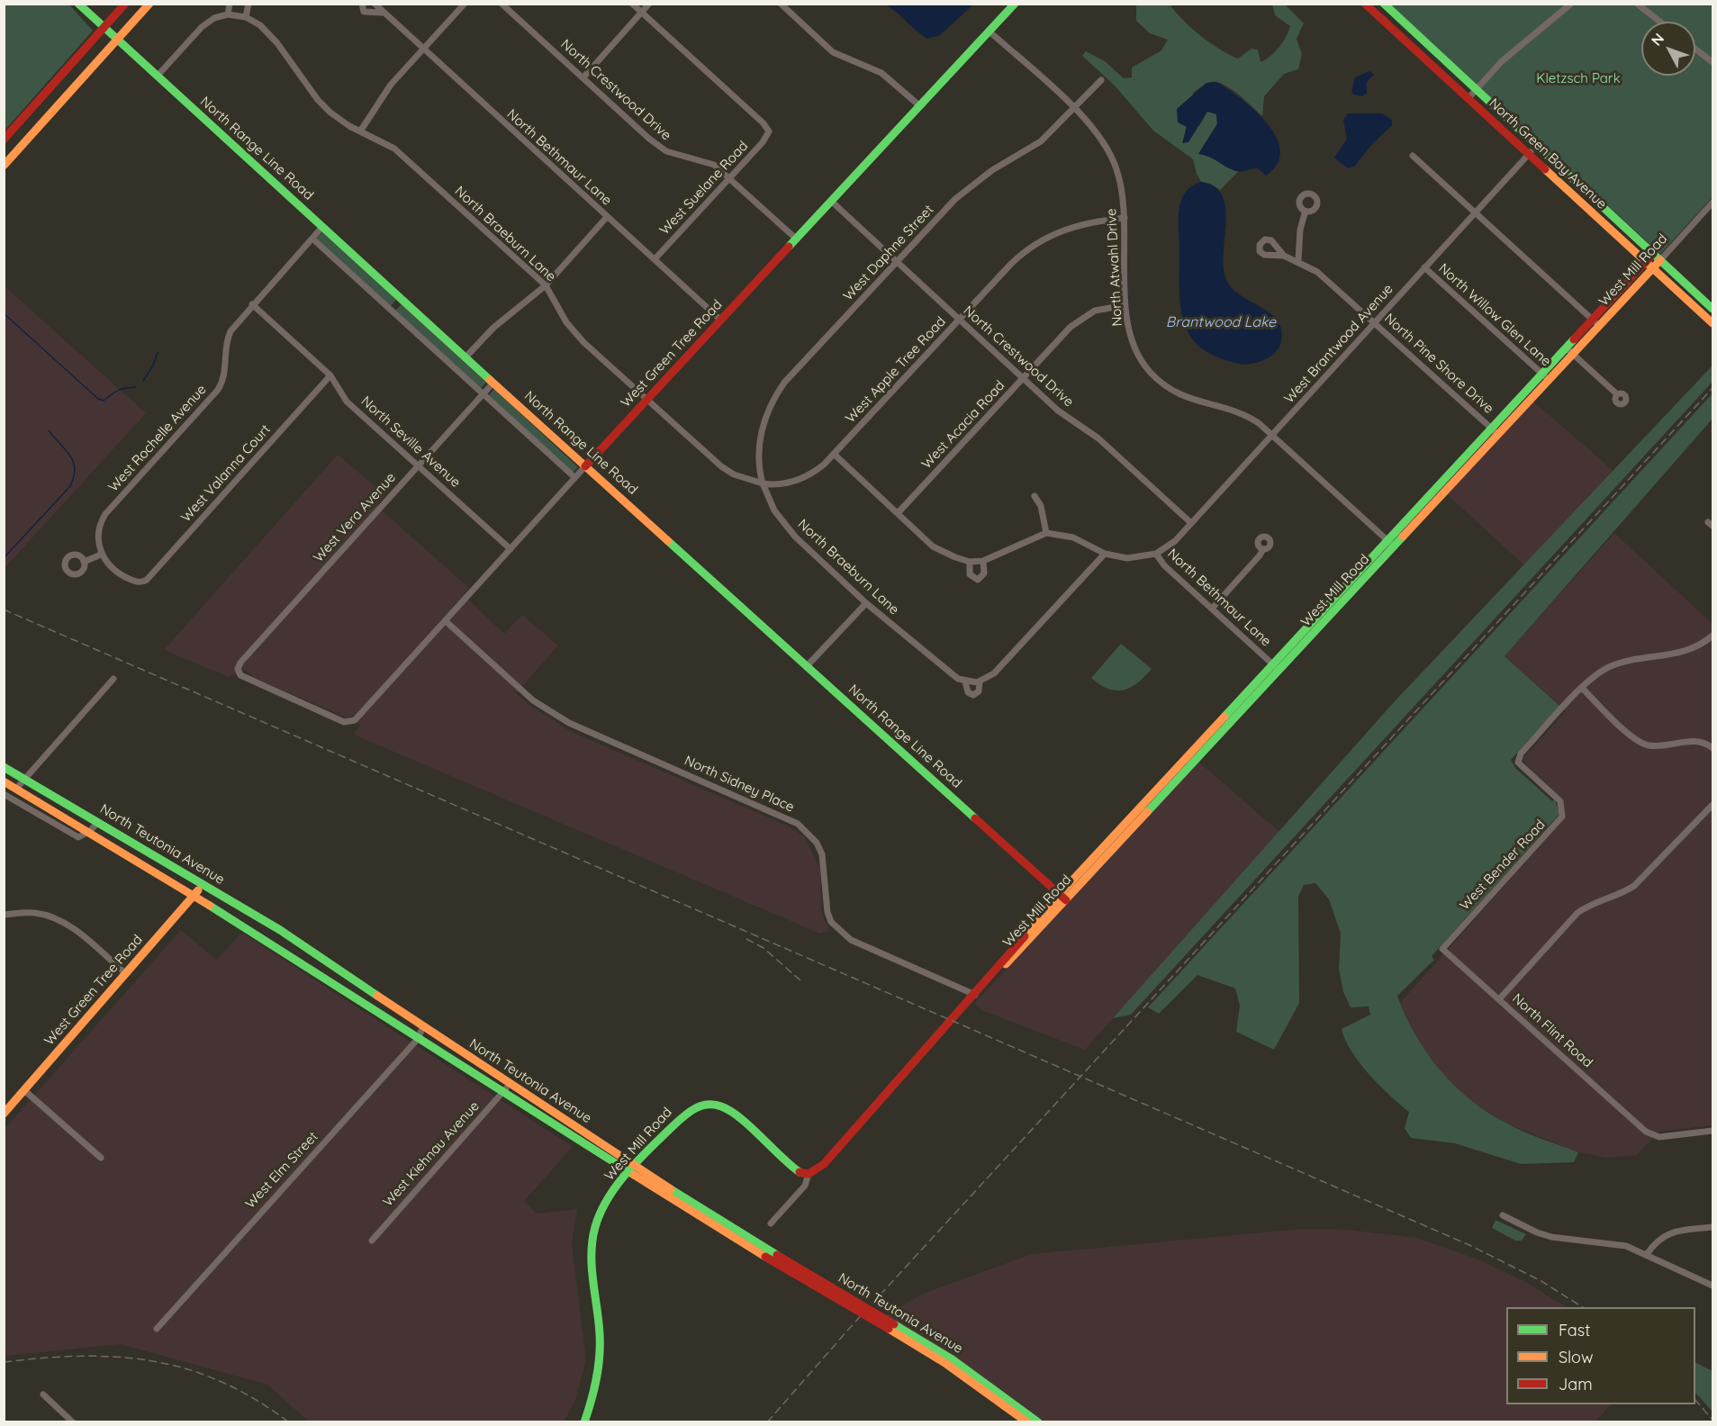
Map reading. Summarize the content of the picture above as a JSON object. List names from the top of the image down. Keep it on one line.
{"streets":{"main road":["North Range Line Road","North Green Bay Avenue","West Mill Road","West Green Tree Road","North Teutonia Avenue"],"street":["North Crestwood Drive","North Bethmaur Lane","West Suelane Road","North Braeburn Lane","West Daphne Street","North Atwahl Drive","North Willow Glen Lane","West Brantwood Avenue","North Pine Shore Drive","West Apple Tree Road","West Acacia Road","West Rochelle Avenue","North Seville Avenue","West Valanna Court","West Vera Avenue","North Sidney Place","West Bender Road","North Flint Road","West Kiehnau Avenue","West Elm Street"]},"crossings":[["North Crestwood Drive","West Suelane Road"],["North Crestwood Drive","West Daphne Street"],["North Crestwood Drive","West Brantwood Avenue"],["North Crestwood Drive","West Green Tree Road"],["North Crestwood Drive","West Apple Tree Road"],["North Crestwood Drive","West Acacia Road"],["North Range Line Road","West Mill Road"],["North Range Line Road","West Green Tree Road"],["North Range Line Road","West Rochelle Avenue"],["North Range Line Road","West Vera Avenue"],["North Green Bay Avenue","West Mill Road"],["North Green Bay Avenue","West Brantwood Avenue"],["North Bethmaur Lane","West Suelane Road"],["North Bethmaur Lane","West Mill Road"],["North Bethmaur Lane","West Brantwood Avenue"],["North Bethmaur Lane","West Green Tree Road"],["North Braeburn Lane","West Daphne Street"],["North Braeburn Lane","West Green Tree Road"],["North Braeburn Lane","West Apple Tree Road"],["West Daphne Street","North Atwahl Drive"],["West Daphne Street","West Apple Tree Road"],["North Atwahl Drive","West Mill Road"],["North Atwahl Drive","West Brantwood Avenue"],["North Atwahl Drive","West Green Tree Road"],["North Atwahl Drive","West Apple Tree Road"],["North Atwahl Drive","West Acacia Road"],["West Mill Road","North Willow Glen Lane"],["West Mill Road","North Pine Shore Drive"],["West Mill Road","North Sidney Place"],["West Mill Road","North Teutonia Avenue"],["North Willow Glen Lane","West Brantwood Avenue"],["West Brantwood Avenue","North Pine Shore Drive"],["West Green Tree Road","North Seville Avenue"],["West Green Tree Road","West Vera Avenue"],["West Green Tree Road","North Sidney Place"],["West Green Tree Road","North Teutonia Avenue"],["West Rochelle Avenue","North Seville Avenue"],["West Rochelle Avenue","West Valanna Court"],["North Seville Avenue","West Valanna Court"],["North Seville Avenue","West Vera Avenue"],["North Teutonia Avenue","West Kiehnau Avenue"],["North Teutonia Avenue","West Elm Street"],["West Bender Road","North Flint Road"]],"water":["Brantwood Lake"],"parks":["Kletzsch Park"],"legend":["Fast","Slow","Jam"],"north":"top left"}
